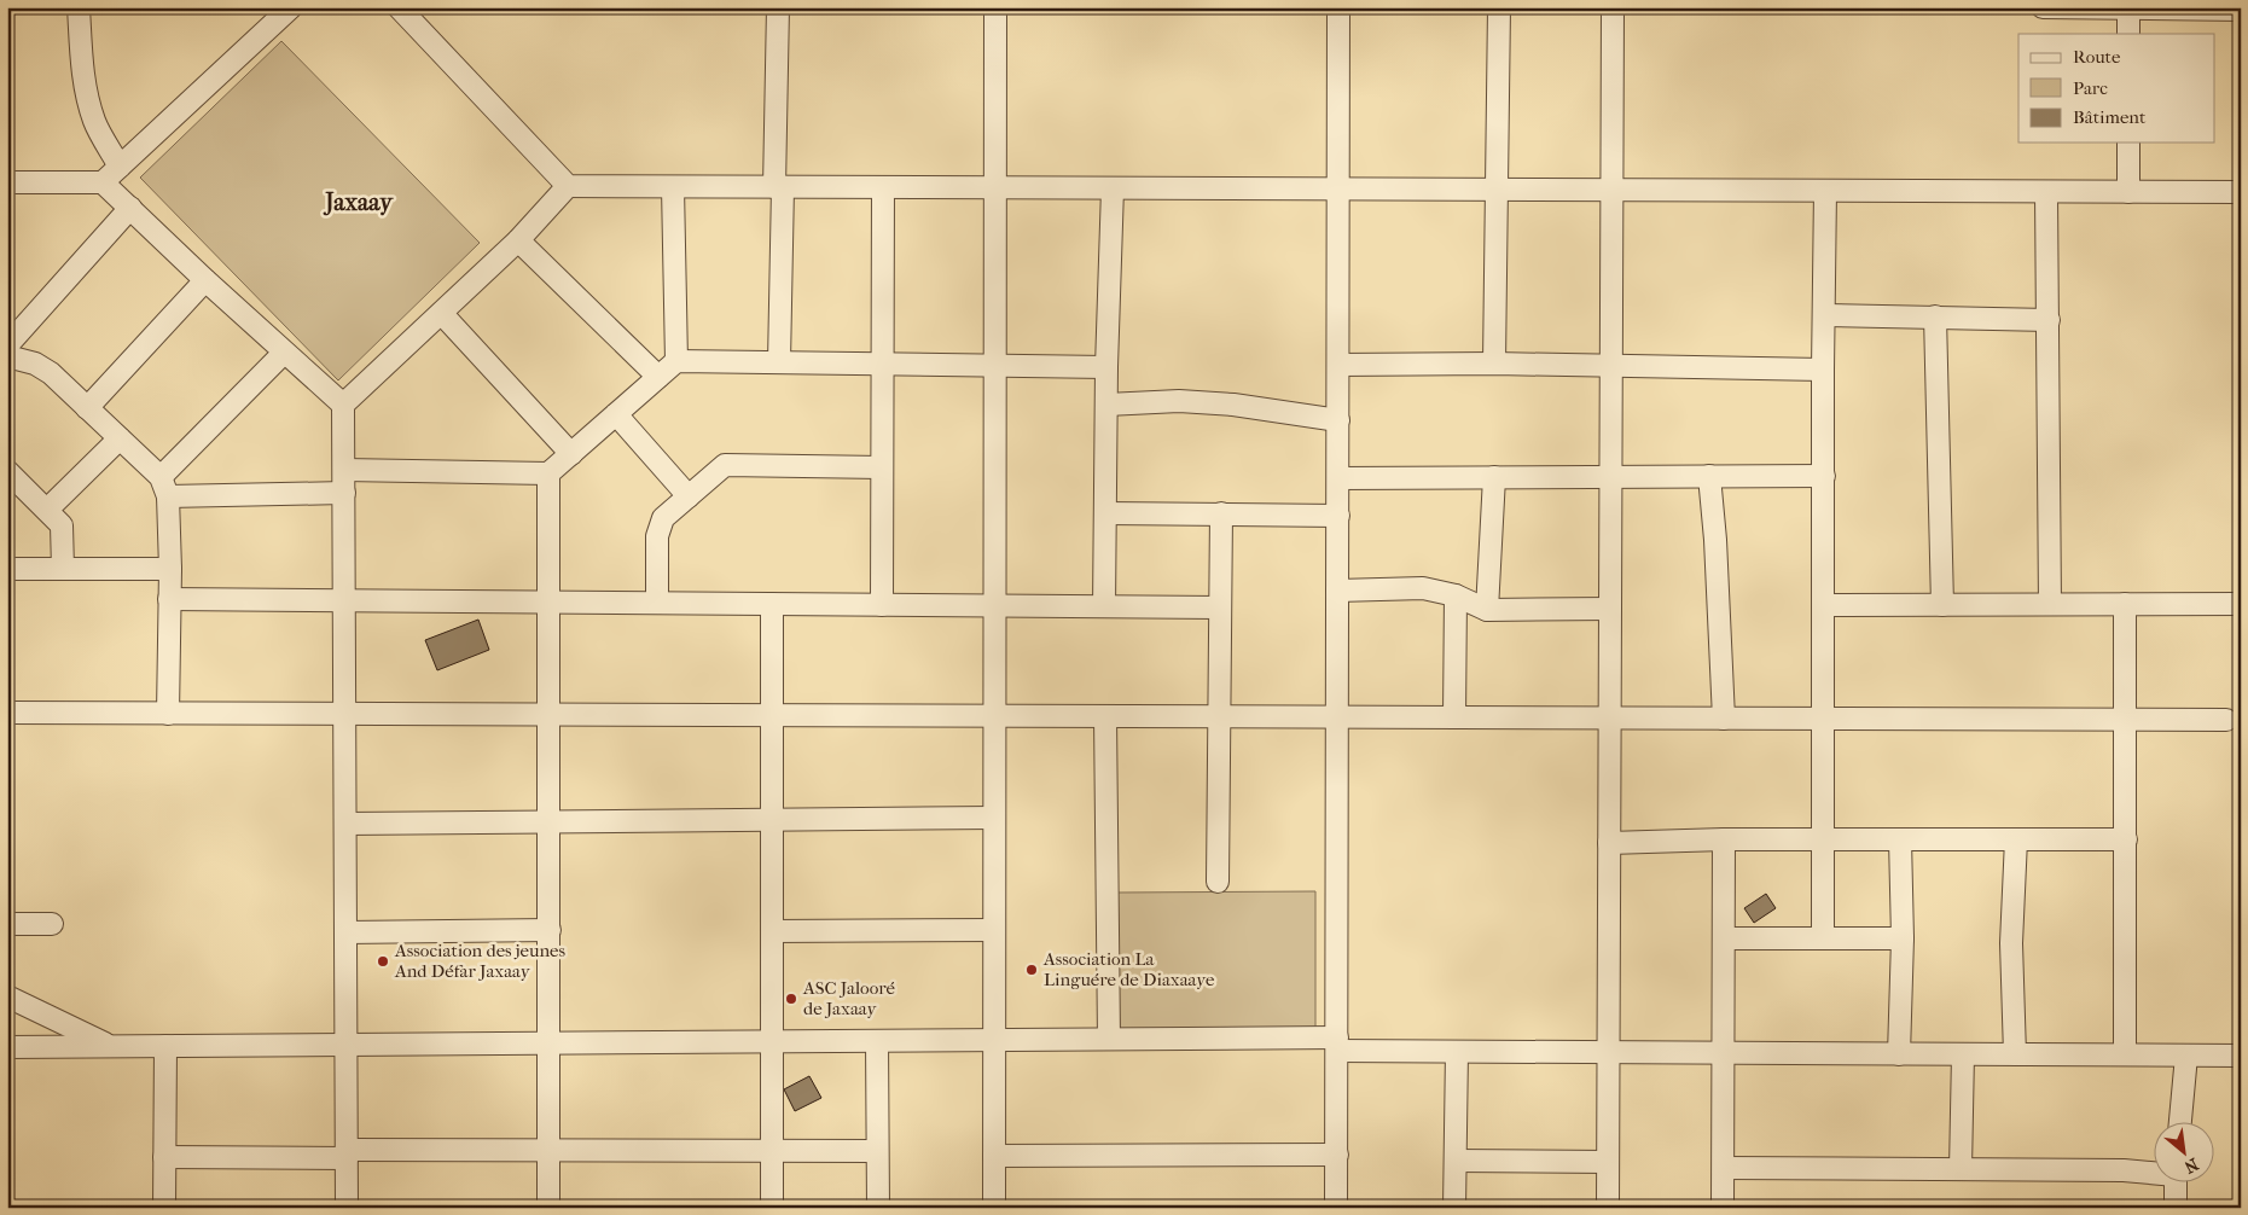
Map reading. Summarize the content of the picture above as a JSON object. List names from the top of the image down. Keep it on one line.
{"districts":["Jaxaay"],"places":["Association des jeunes And Défar Jaxaay","Association La Linguére de Diaxaaye","ASC Jalooré de Jaxaay"],"legend":["Route","Parc","Bâtiment"],"north":"bottom right"}
